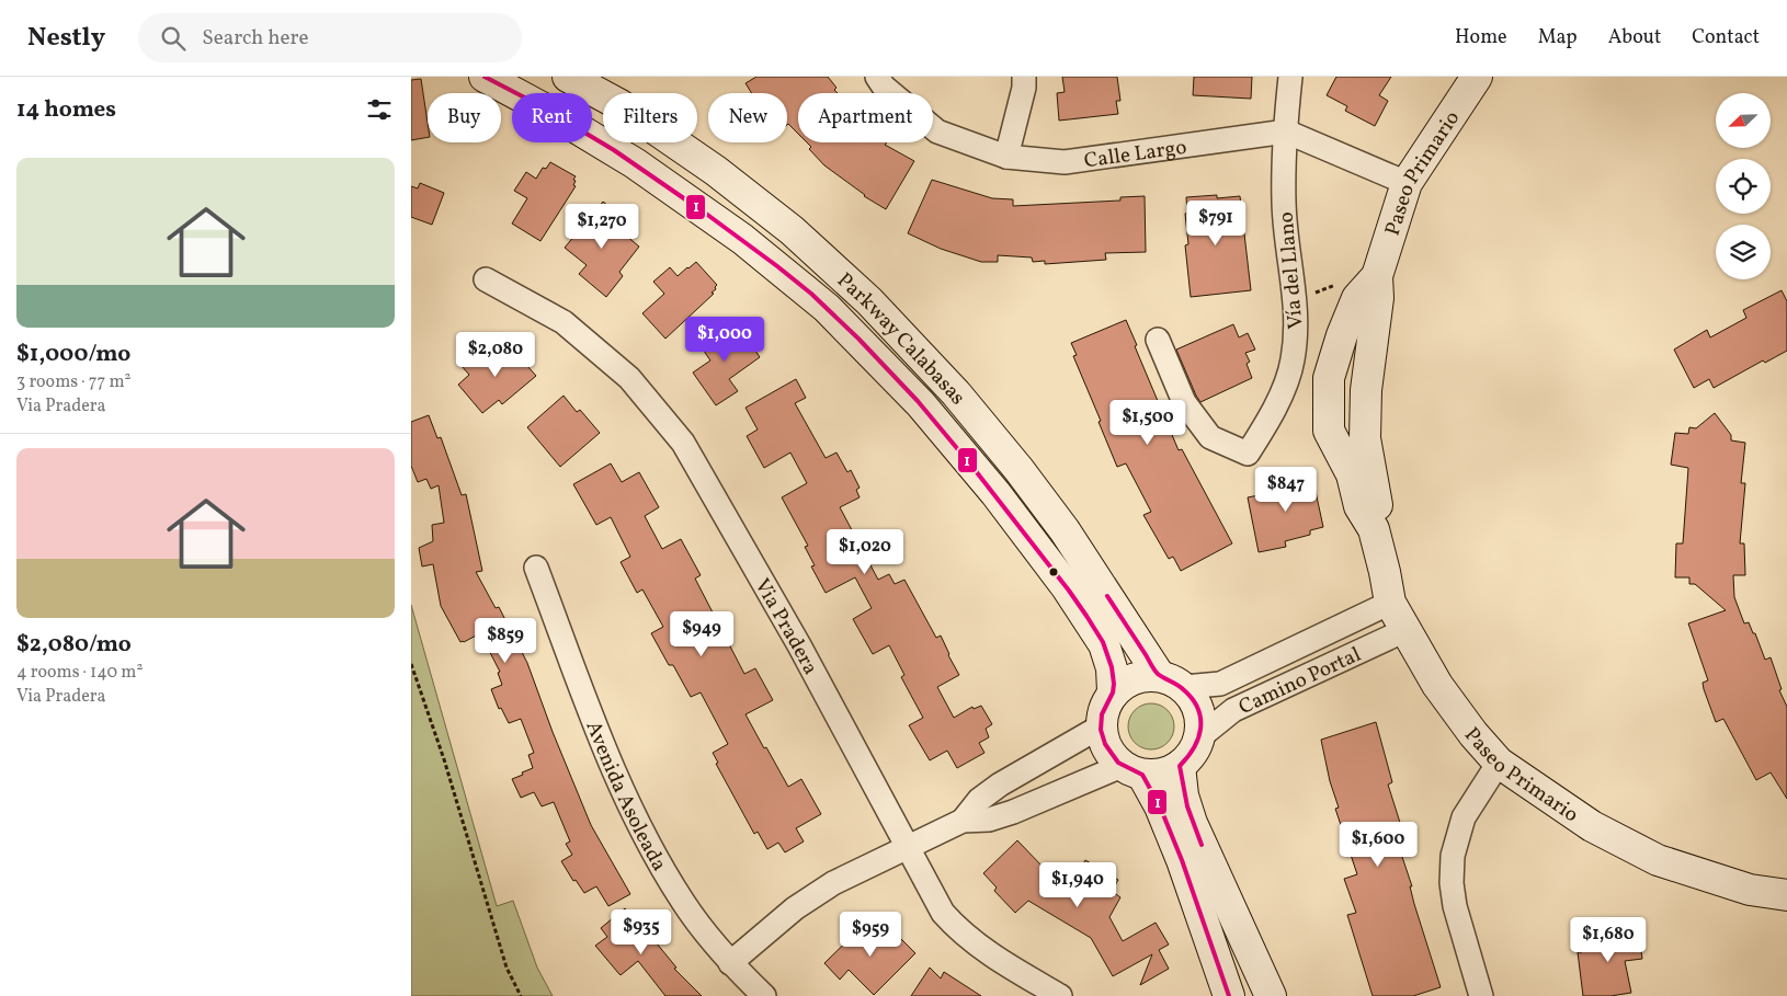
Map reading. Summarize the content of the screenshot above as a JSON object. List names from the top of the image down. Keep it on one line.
{"streets":{"street":["Calle Largo","Paseo Primario","Vía del Llano","Parkway Calabasas","Via Pradera","Camino Portal","Avenida Asoleada"]},"crossings":[["Calle Largo","Vía del Llano"],["Paseo Primario","Camino Portal"],["Parkway Calabasas","Camino Portal"]],"lines":["transit line 1"],"north":"bottom left","page":{"header":"Nestly","search":"Search here","nav":["Home","Map","About","Contact"],"heading":"14 homes","chip":["Buy","Rent","Filters","New","Apartment"],"list":[{"name":"$1,000/mo","note":"3 rooms · 77 m² · Via Pradera"},{"name":"$2,080/mo","note":"4 rooms · 140 m² · Via Pradera"}],"price":["$791","$1,270","$1,000","$2,080","$1,500","$847","$1,020","$949","$859","$1,600","$1,940","$935","$959","$1,680"]}}
